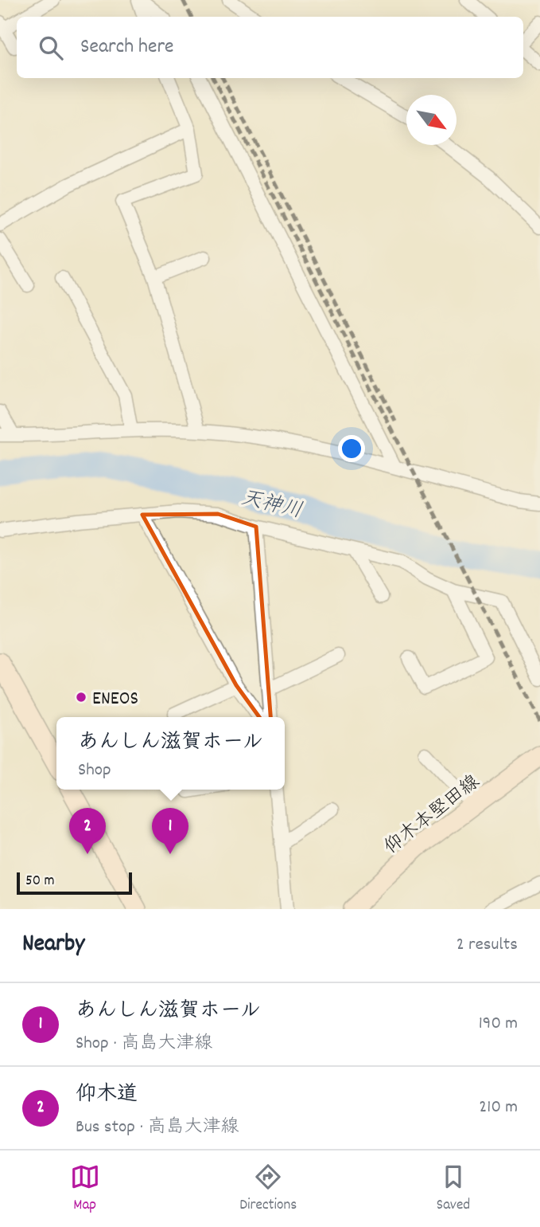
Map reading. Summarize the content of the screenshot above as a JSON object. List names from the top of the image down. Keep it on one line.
{"streets":{"main road":["仰木本堅田線"]},"water":["天神川"],"places":["ENEOS"],"scale_bar":"50 m","north":"bottom right","page":{"search":"Search here","popup":["あんしん滋賀ホール","Shop"],"pins":["1","2"],"scale":"50 m","heading":["Nearby","2 results"],"list":[{"mark":"1","name":"あんしん滋賀ホール","note":"Shop · 高島大津線","value":"190 m"},{"mark":"2","name":"仰木道","note":"Bus stop · 高島大津線","value":"210 m"}],"nav":["Map","Directions","Saved"]}}
